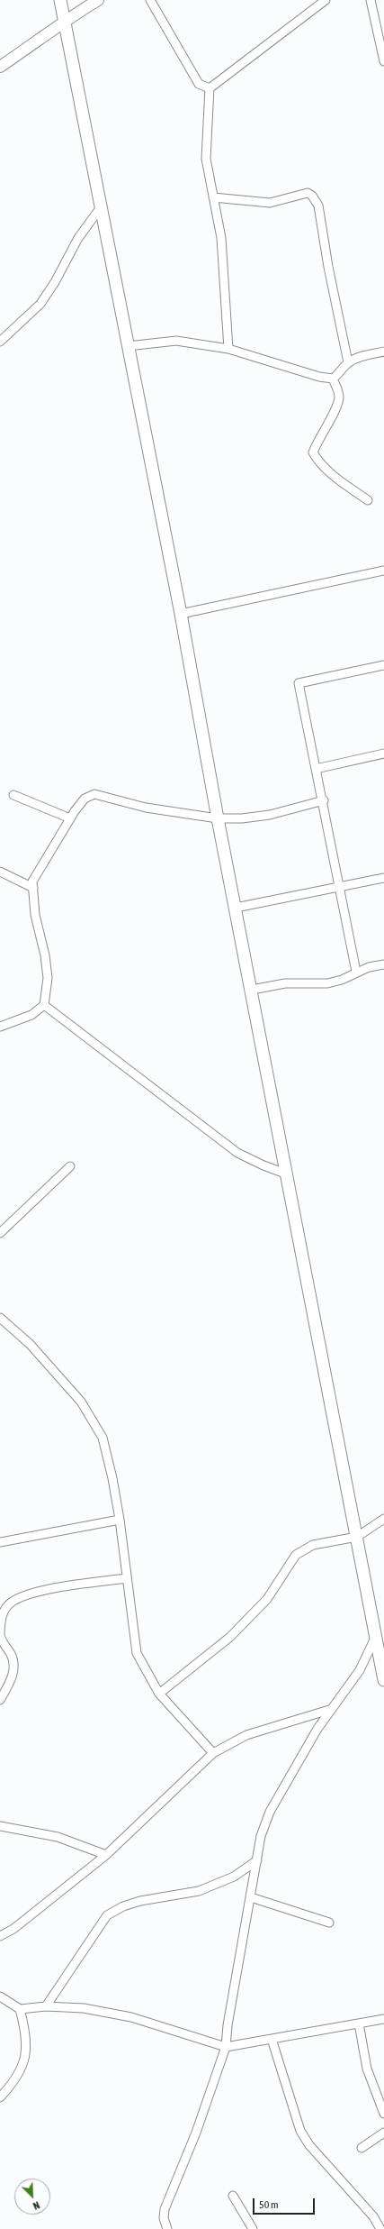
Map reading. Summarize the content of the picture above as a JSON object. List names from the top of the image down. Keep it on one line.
{"scale_bar":"50 m","north":"bottom right"}
